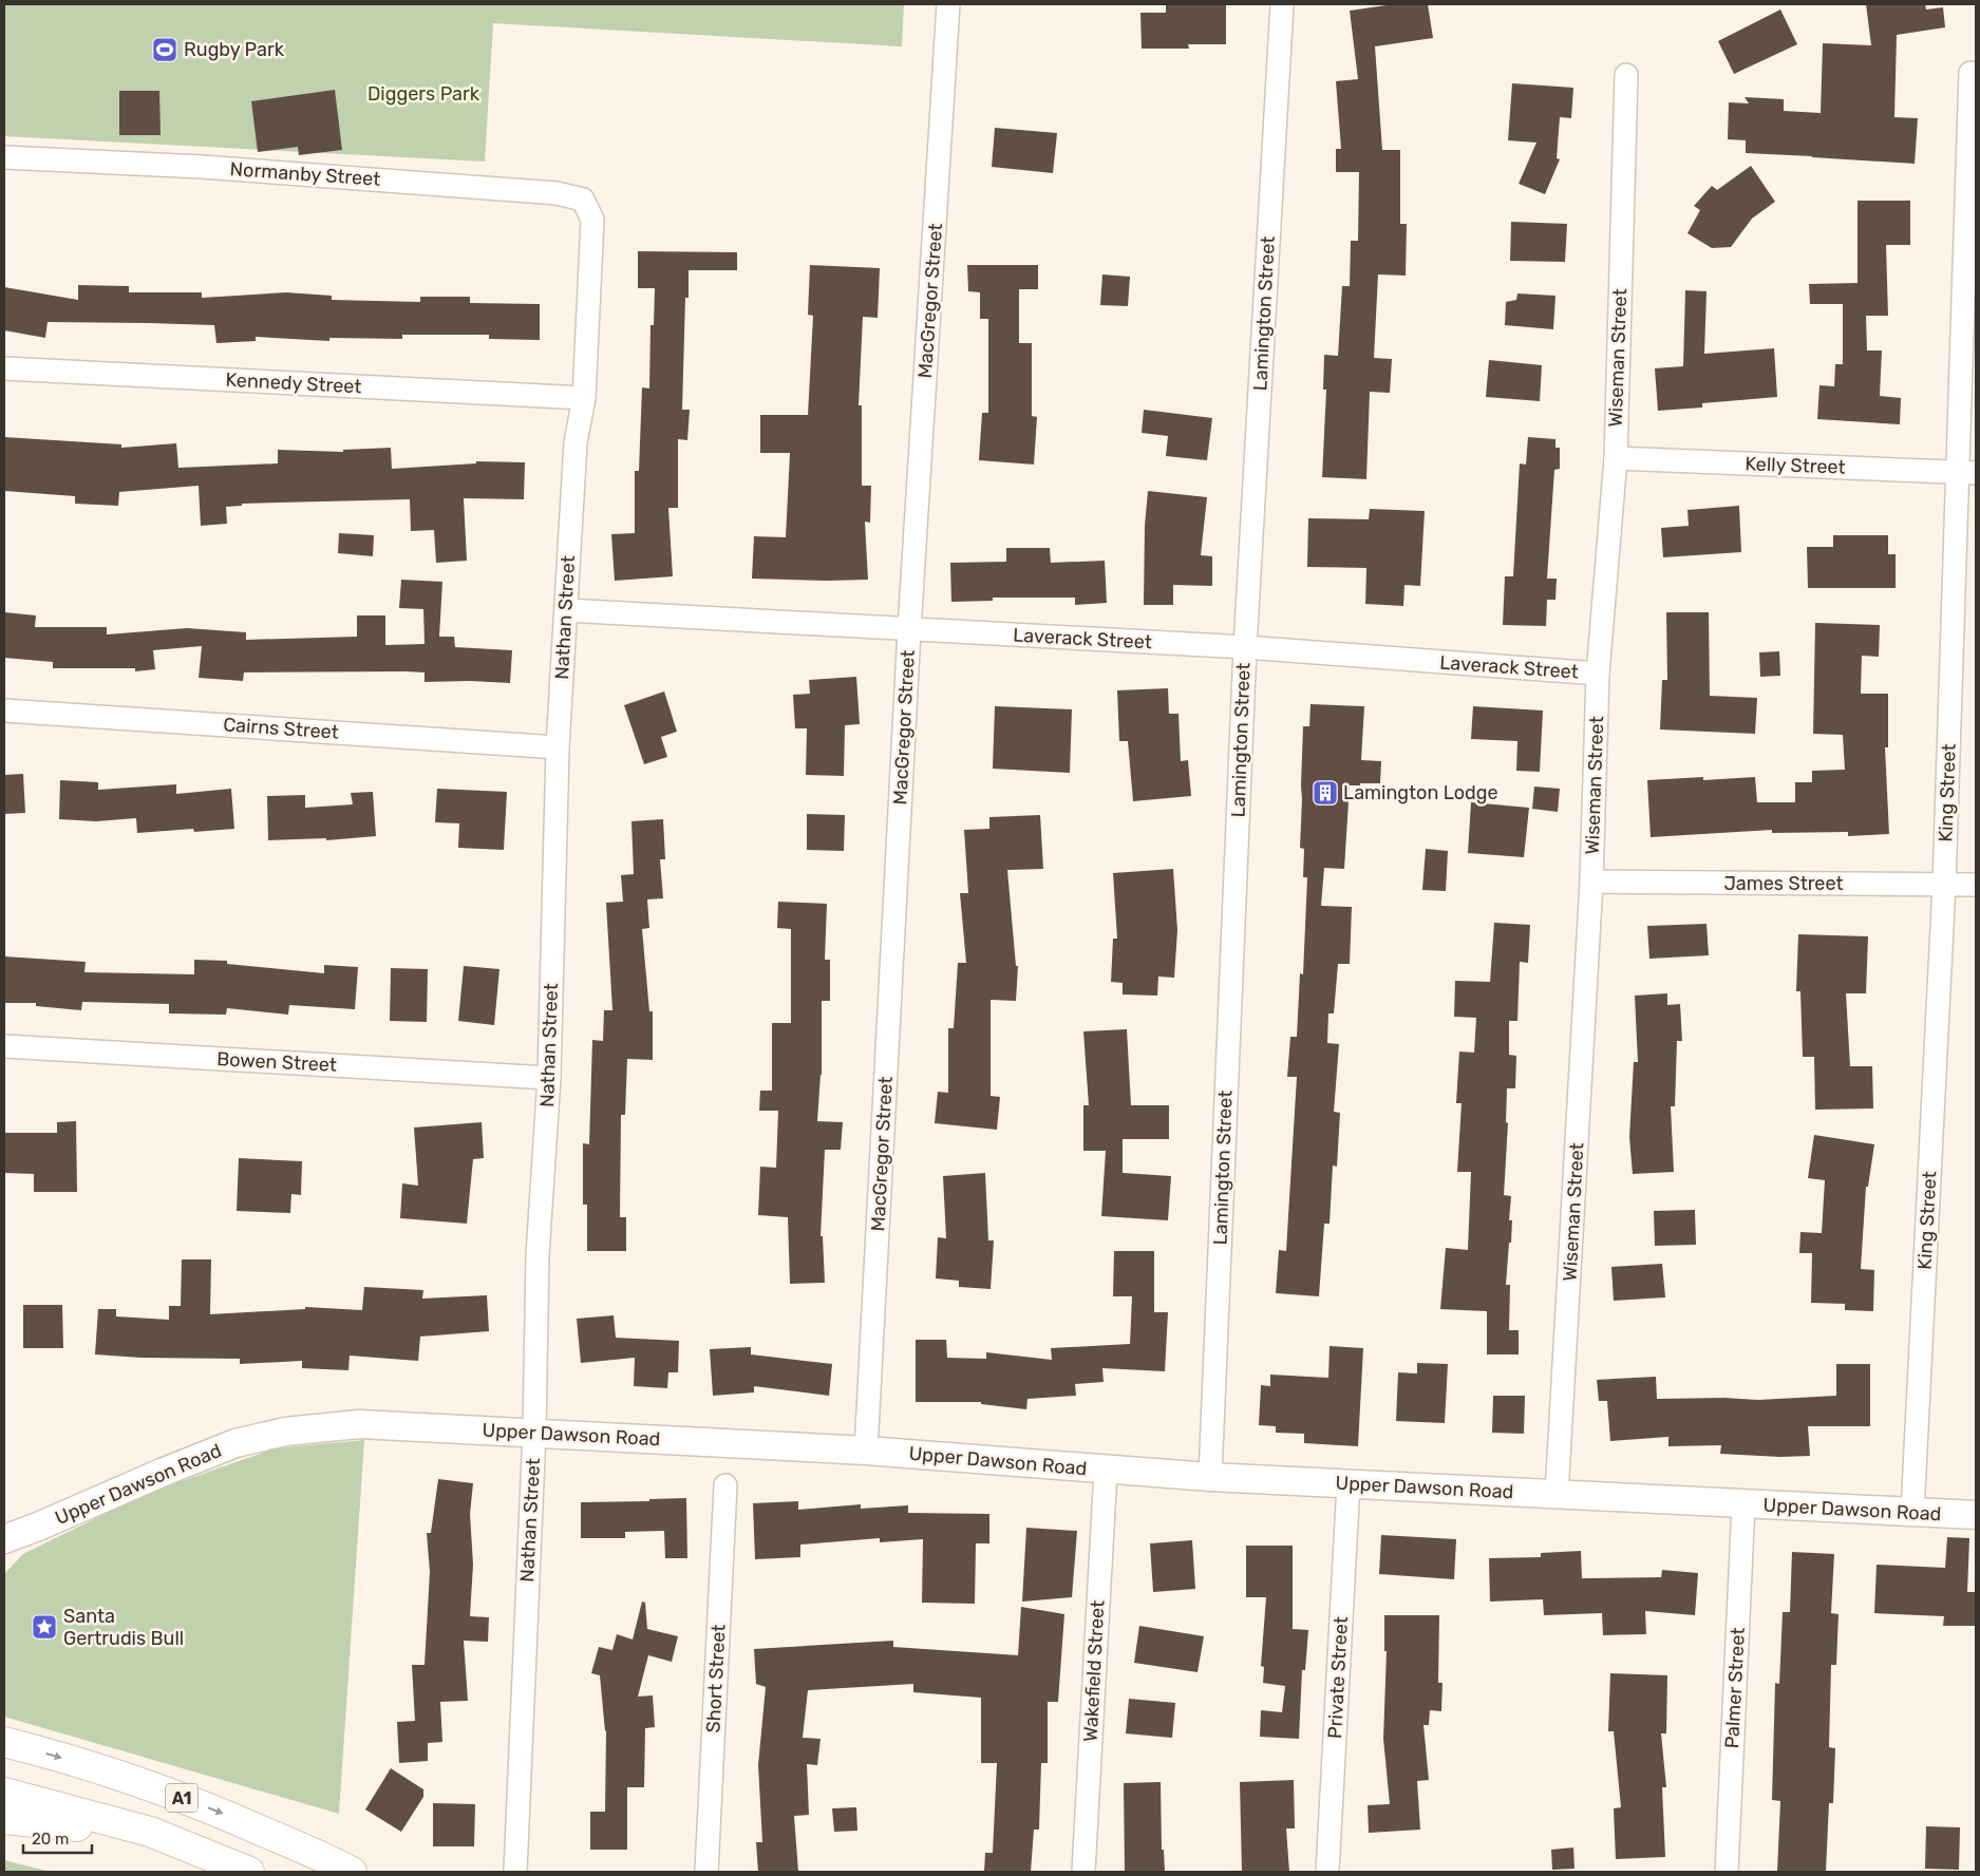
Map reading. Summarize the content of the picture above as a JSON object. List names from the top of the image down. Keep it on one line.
{"streets":{"highway":["A1"],"street":["Normanby Street","MacGregor Street","Lamington Street","Wiseman Street","Kennedy Street","Kelly Street","Nathan Street","Laverack Street","Cairns Street","King Street","James Street","Bowen Street","Upper Dawson Road","Wakefield Street","Private Street","Short Street","Palmer Street"]},"crossings":[["Normanby Street","Nathan Street"],["MacGregor Street","Laverack Street"],["MacGregor Street","Upper Dawson Road"],["Lamington Street","Laverack Street"],["Lamington Street","Upper Dawson Road"],["Wiseman Street","Kelly Street"],["Wiseman Street","Laverack Street"],["Wiseman Street","James Street"],["Wiseman Street","Upper Dawson Road"],["Kennedy Street","Nathan Street"],["Kelly Street","King Street"],["Nathan Street","Laverack Street"],["Nathan Street","Cairns Street"],["Nathan Street","Bowen Street"],["Nathan Street","Upper Dawson Road"],["King Street","James Street"],["King Street","Upper Dawson Road"],["Upper Dawson Road","Wakefield Street"],["Upper Dawson Road","Private Street"],["Upper Dawson Road","Palmer Street"]],"parks":["Diggers Park"],"places":{"sports":["Rugby Park"],"building":["Lamington Lodge"],"place":["Santa Gertrudis Bull"]},"scale_bar":"20 m"}
